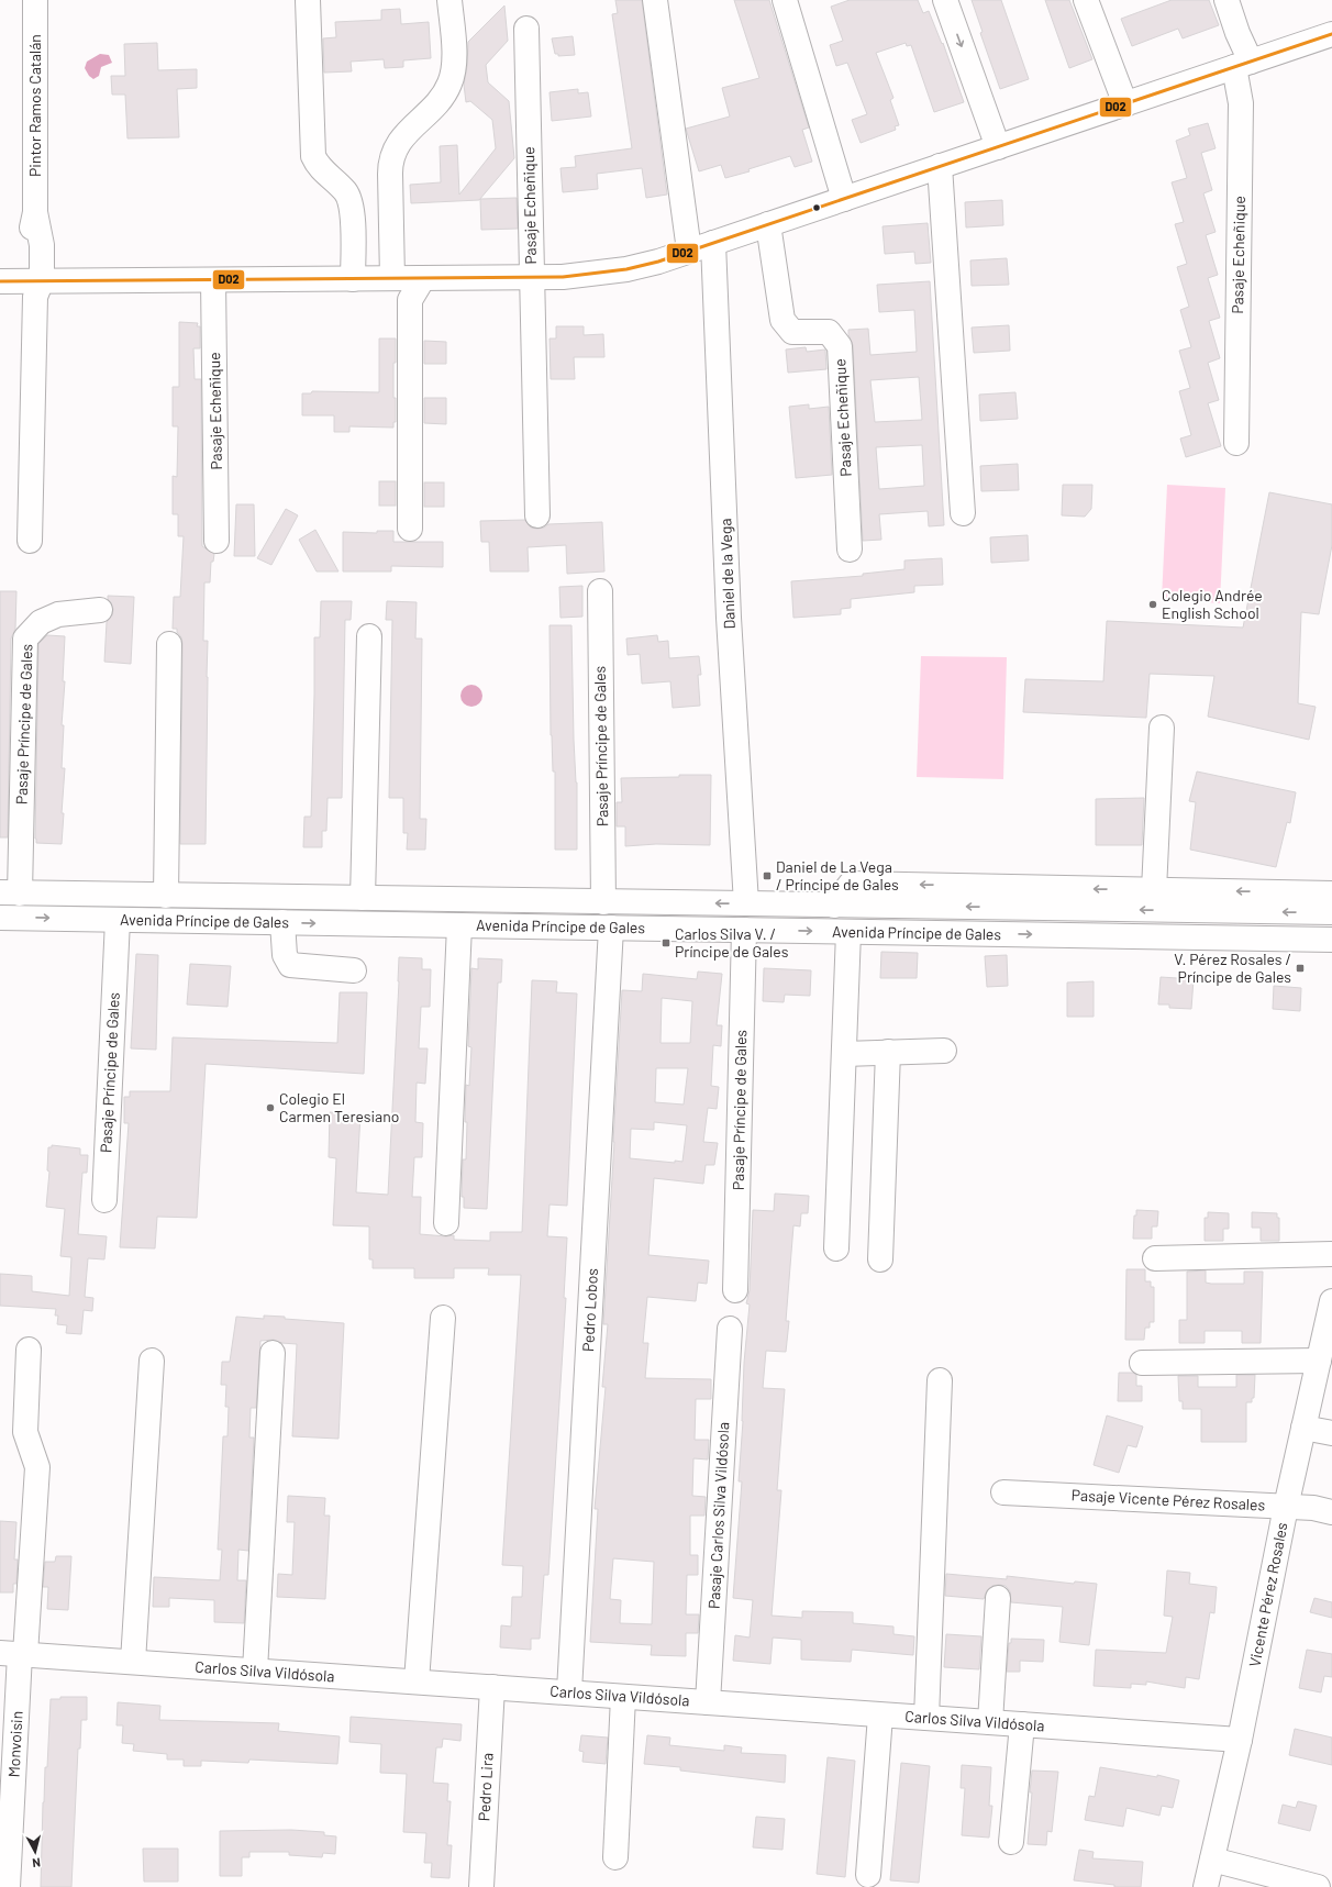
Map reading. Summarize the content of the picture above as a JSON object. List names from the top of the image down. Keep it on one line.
{"streets":{"street":["Pintor Ramos Catalán","Pasaje Echeñique","Daniel de la Vega","Pasaje Príncipe de Gales","Avenida Príncipe de Gales","Pedro Lobos","Pasaje Vicente Pérez Rosales","Pasaje Carlos Silva Vildósola","Vicente Pérez Rosales","Carlos Silva Vildósola","Monvoisin","Pedro Lira"]},"crossings":[["Daniel de la Vega","Avenida Príncipe de Gales"],["Pasaje Príncipe de Gales","Avenida Príncipe de Gales"],["Avenida Príncipe de Gales","Pedro Lobos"],["Pedro Lobos","Carlos Silva Vildósola"],["Pasaje Vicente Pérez Rosales","Vicente Pérez Rosales"],["Pasaje Carlos Silva Vildósola","Carlos Silva Vildósola"],["Vicente Pérez Rosales","Carlos Silva Vildósola"],["Carlos Silva Vildósola","Monvoisin"],["Carlos Silva Vildósola","Pedro Lira"]],"places":{"other":["Colegio Andrée English School","Colegio El Carmen Teresiano"],"transit":["Daniel de La Vega / Príncipe de Gales","Carlos Silva V. / Príncipe de Gales","V. Pérez Rosales / Príncipe de Gales"]},"lines":["transit line D02"],"north":"bottom"}
